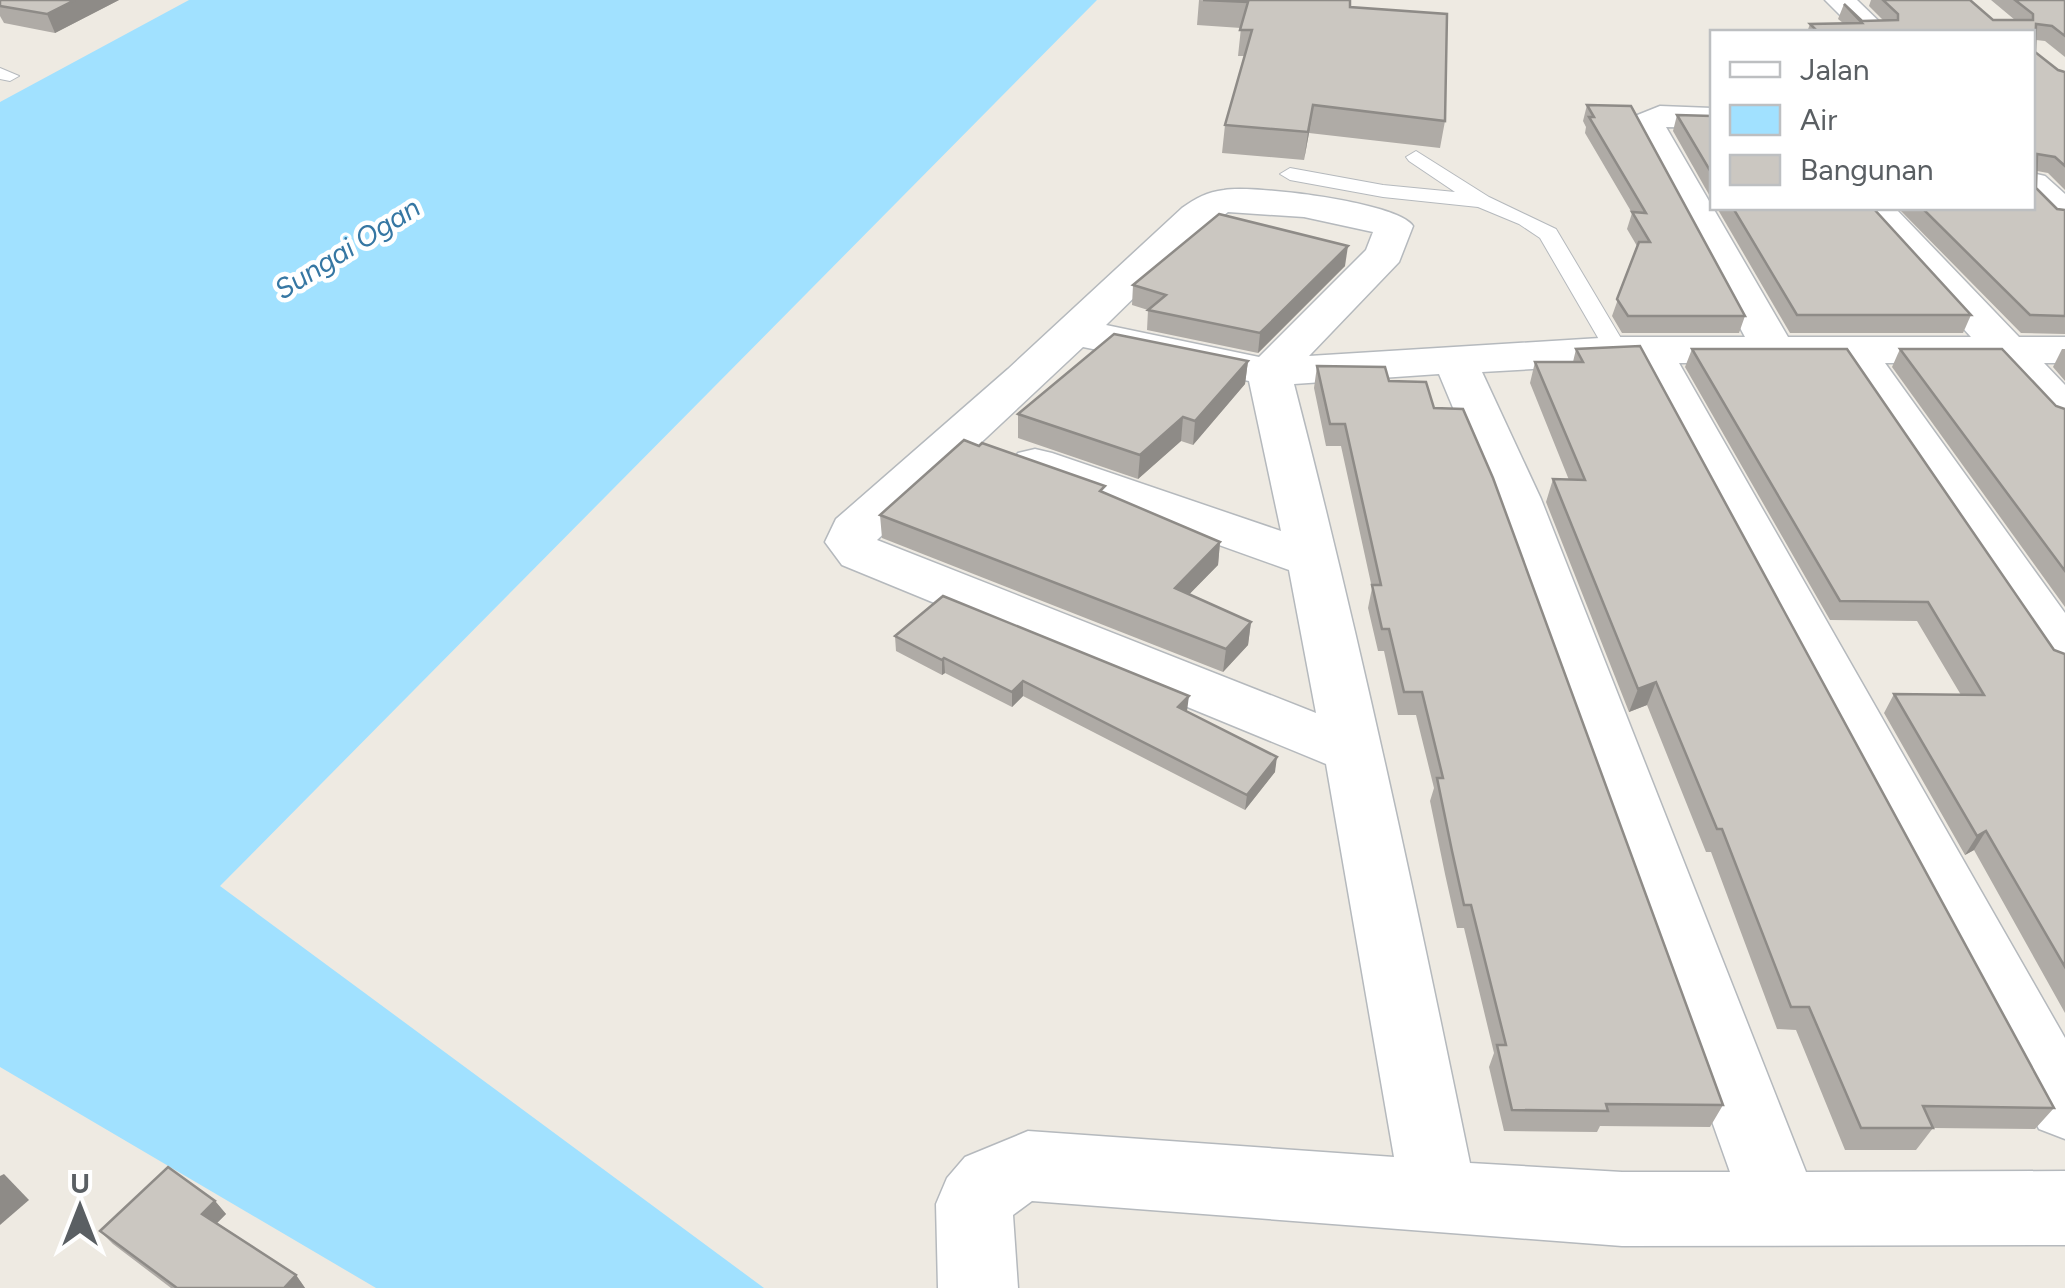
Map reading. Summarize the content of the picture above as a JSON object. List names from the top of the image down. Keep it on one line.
{"water":["Sungai Ogan"],"legend":["Jalan","Air","Bangunan"],"north":"top"}
